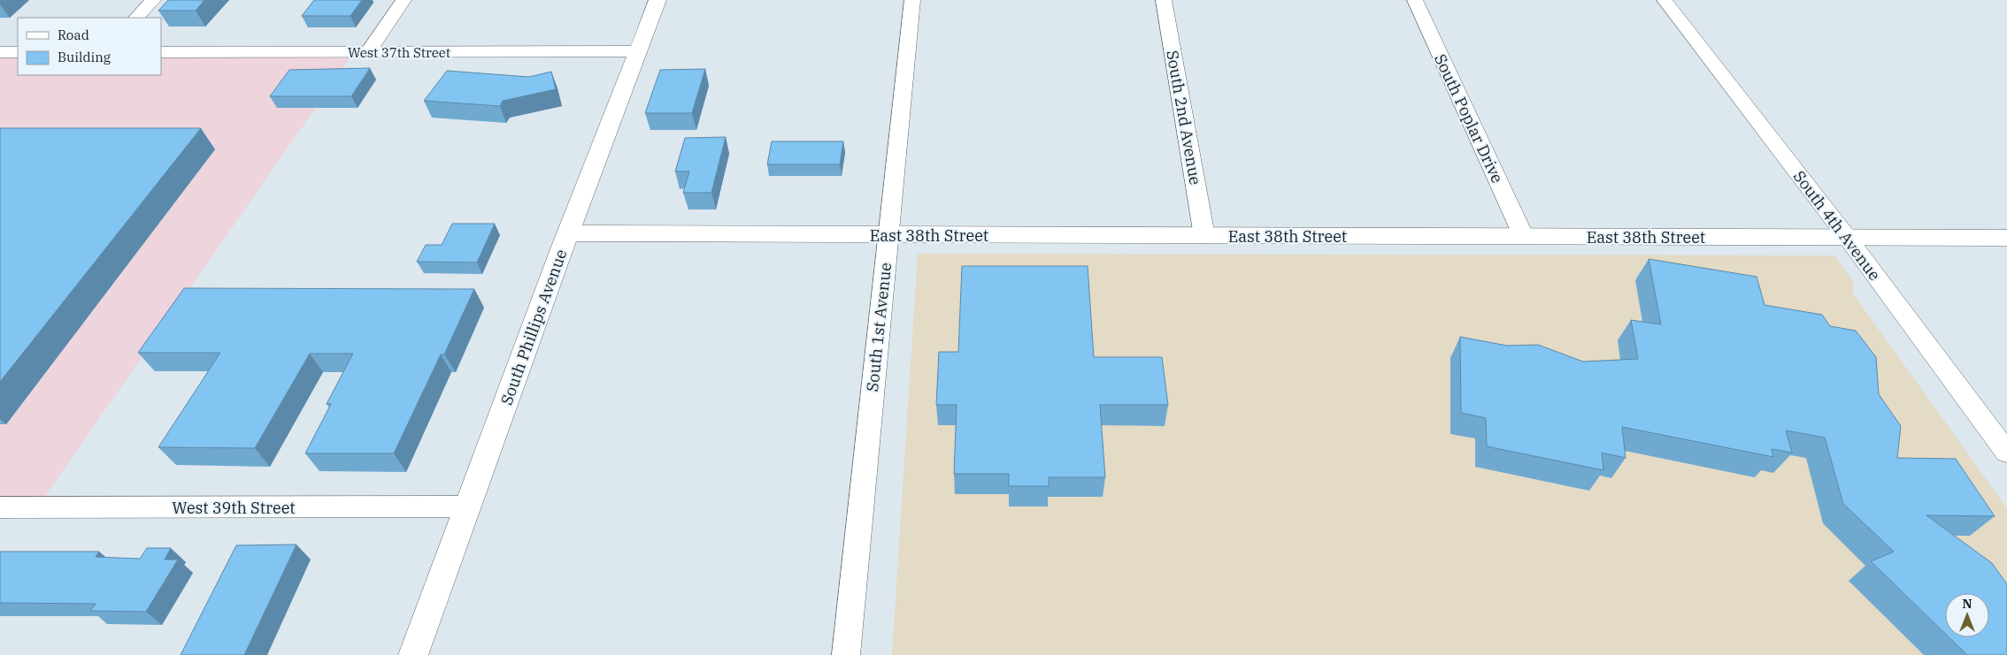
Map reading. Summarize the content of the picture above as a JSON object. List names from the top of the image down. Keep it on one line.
{"streets":{"street":["West 37th Street","South 2nd Avenue","South Poplar Drive","South 4th Avenue","East 38th Street","South Phillips Avenue","South 1st Avenue","West 39th Street"]},"crossings":[["West 37th Street","South Phillips Avenue"],["South 2nd Avenue","East 38th Street"],["South Poplar Drive","East 38th Street"],["South 4th Avenue","East 38th Street"],["East 38th Street","South Phillips Avenue"],["East 38th Street","South 1st Avenue"],["South Phillips Avenue","West 39th Street"]],"legend":["Road","Building"],"north":"top"}
